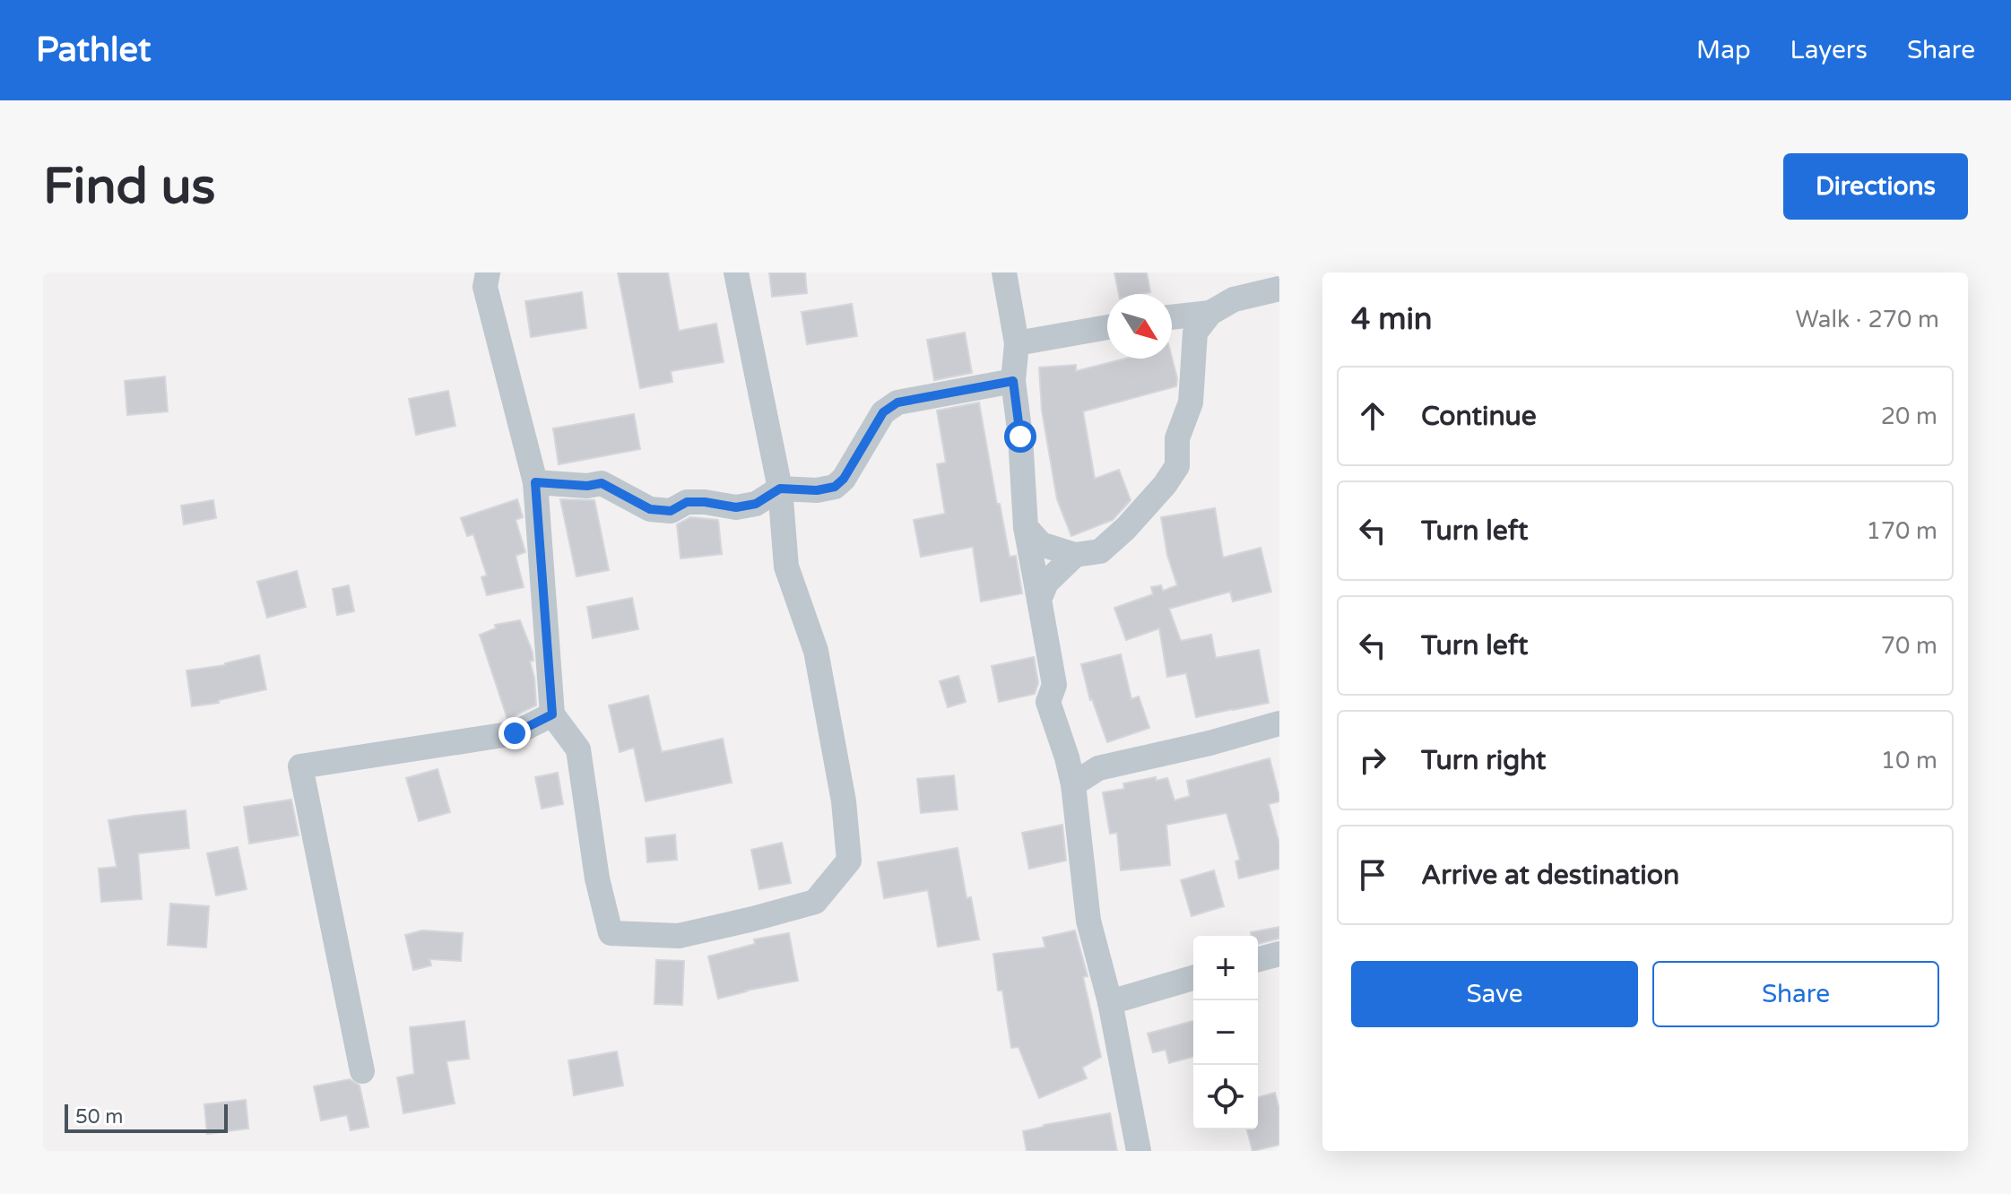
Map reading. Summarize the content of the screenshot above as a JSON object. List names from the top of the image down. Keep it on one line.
{"scale_bar":"50 m","north":"bottom right","page":{"header":"Pathlet","nav":["Map","Layers","Share"],"buttons":["Directions",["Save","Share"]],"title":"Find us","heading":["4 min","Walk · 270 m"],"list":[["Continue","20 m"],["Turn left","170 m"],["Turn left","70 m"],["Turn right","10 m"],"Arrive at destination"],"map_buttons":["+","−"],"scale":"50 m"}}
